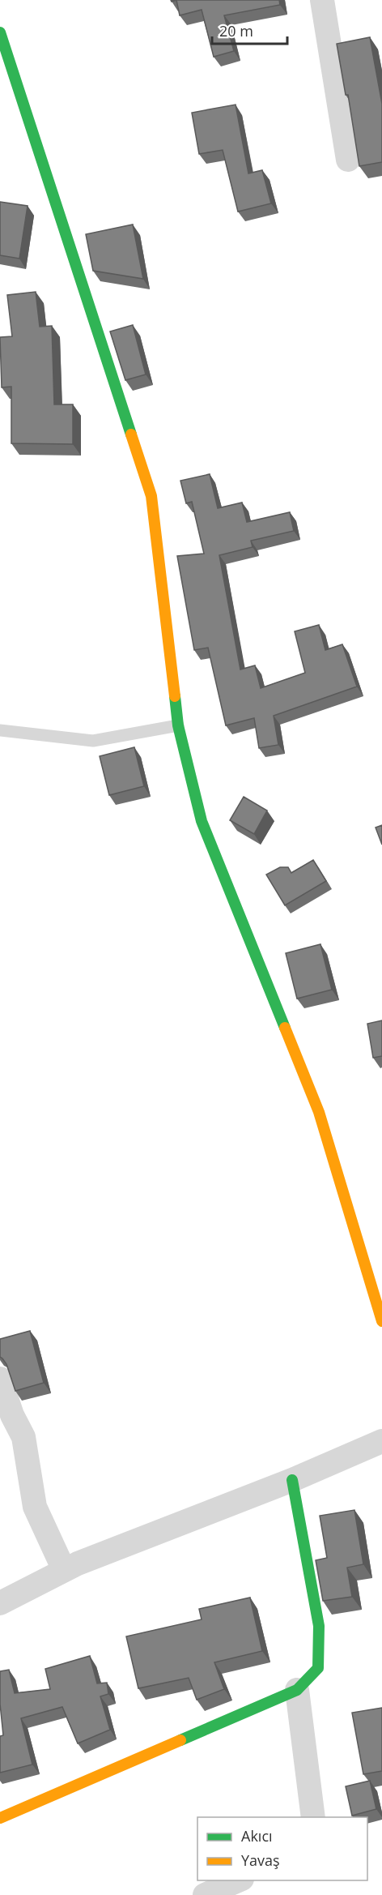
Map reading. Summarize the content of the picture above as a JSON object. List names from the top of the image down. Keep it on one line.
{"legend":["Akıcı","Yavaş"],"scale_bar":"20 m"}
